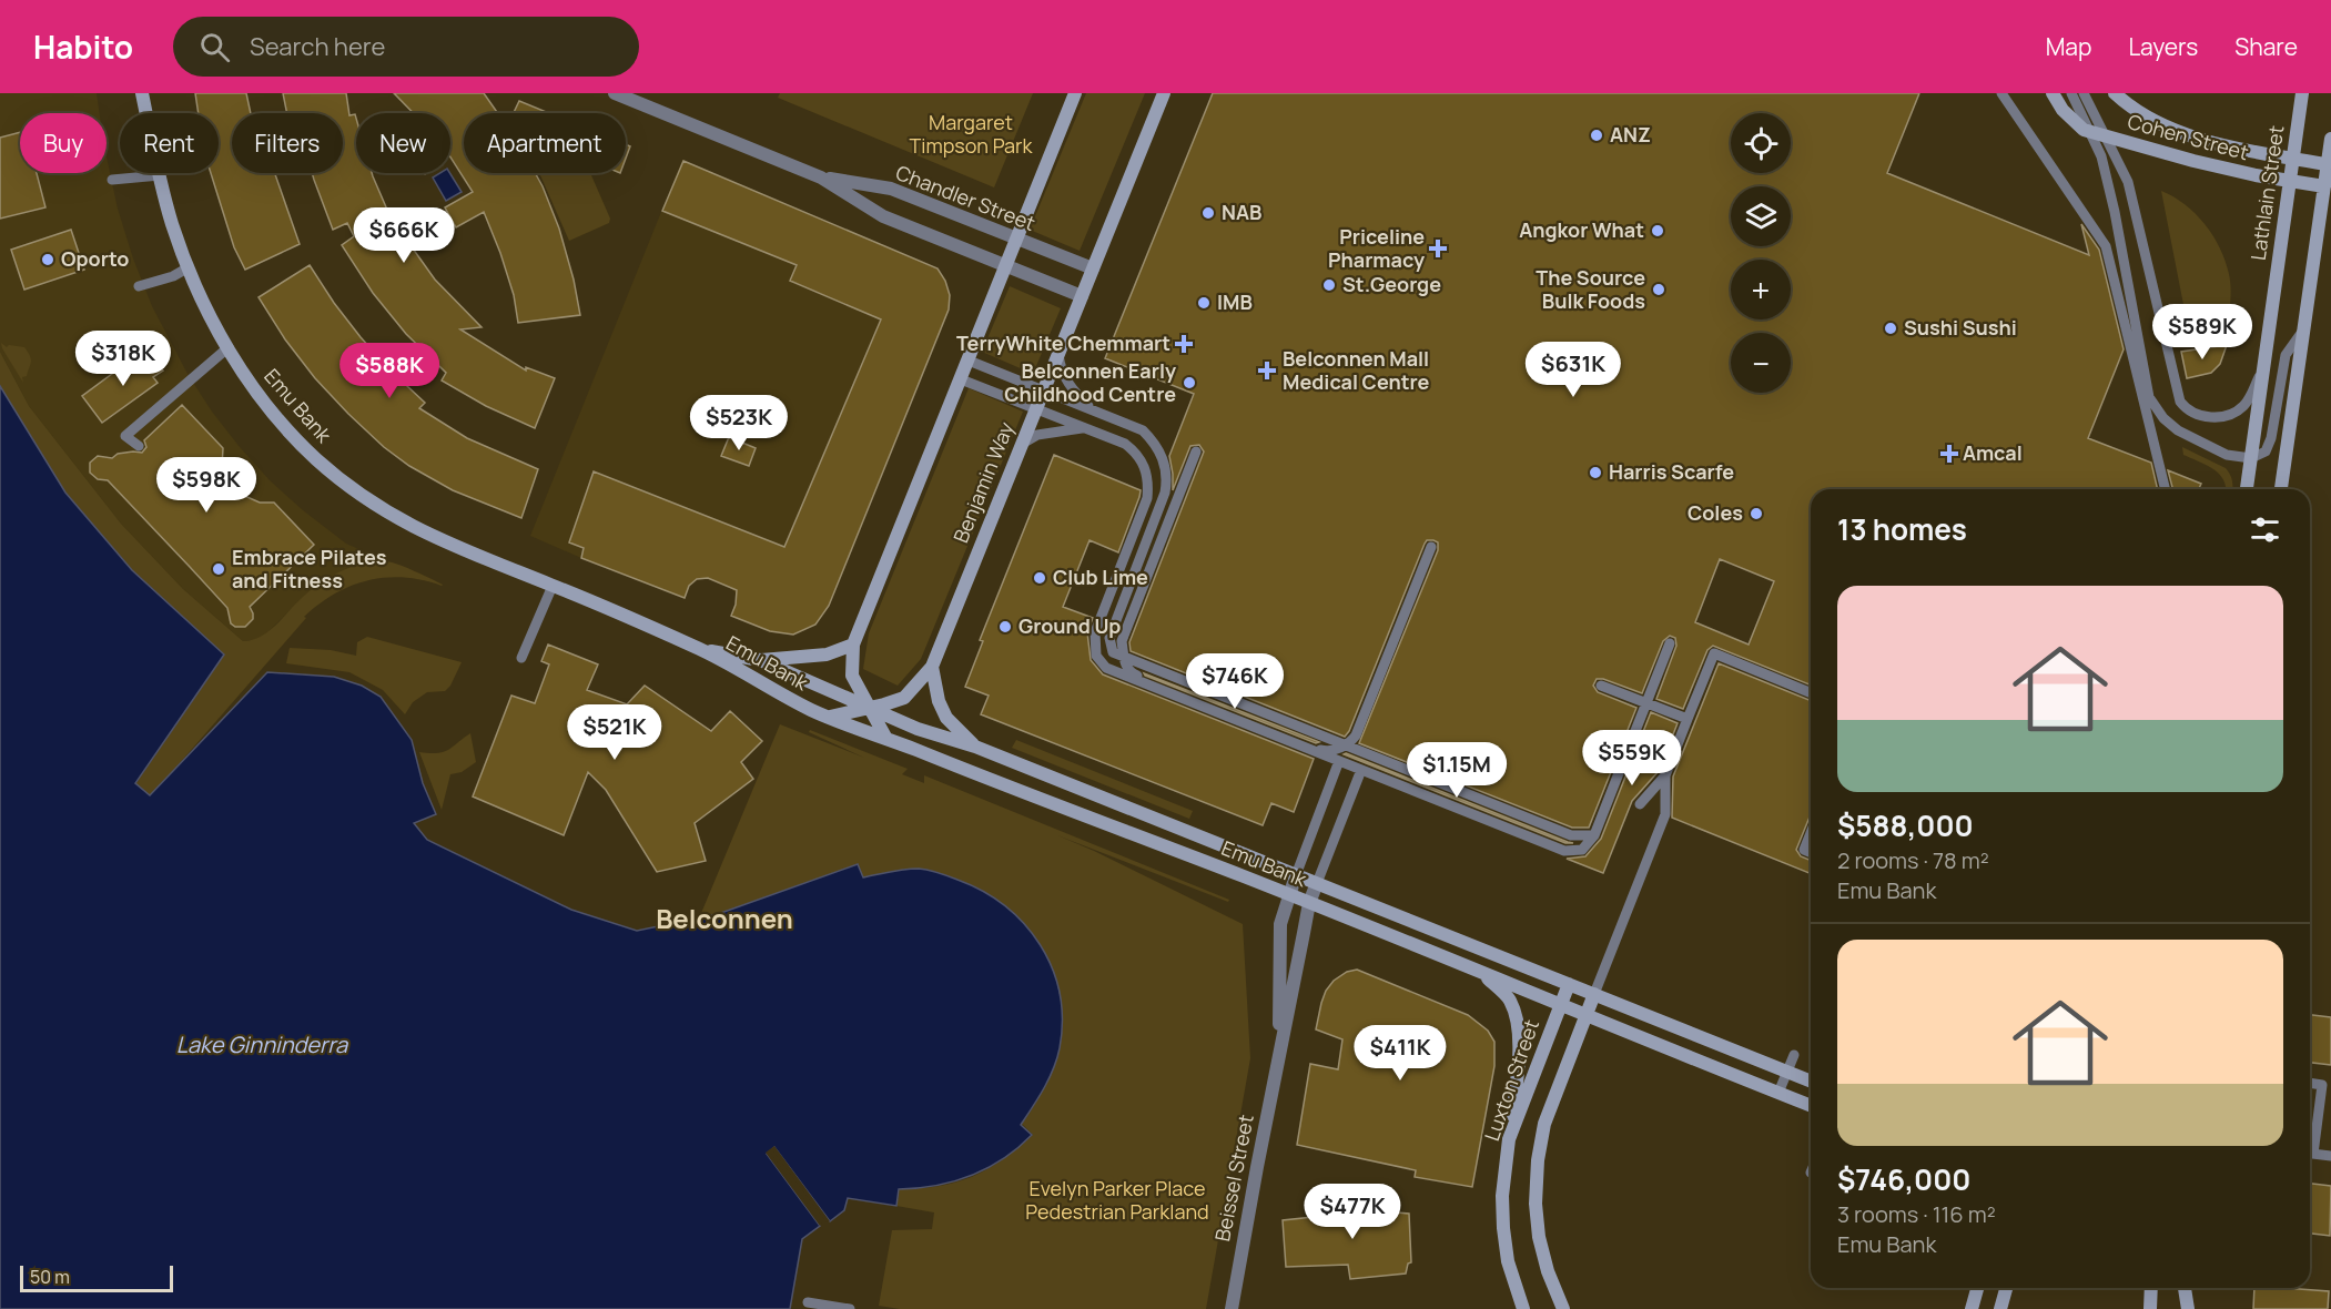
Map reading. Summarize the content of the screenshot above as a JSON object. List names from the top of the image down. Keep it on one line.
{"streets":{"main road":["Cohen Street","Lathlain Street","Emu Bank","Benjamin Way","Luxton Street"],"street":["Chandler Street","Beissel Street"]},"crossings":[["Cohen Street","Lathlain Street"],["Chandler Street","Benjamin Way"],["Emu Bank","Benjamin Way"],["Emu Bank","Luxton Street"],["Emu Bank","Beissel Street"]],"districts":["Belconnen"],"water":["Lake Ginninderra"],"parks":["Margaret Timpson Park","Evelyn Parker Place Pedestrian Parkland"],"places":{"other":["ANZ","NAB","Angkor What","Oporto","St.George","The Source Bulk Foods","IMB","Sushi Sushi","Belconnen Early Childhood Centre","Harris Scarfe","Coles","Embrace Pilates and Fitness","Club Lime","Ground Up"],"health":["Priceline Pharmacy","TerryWhite Chemmart","Belconnen Mall Medical Centre","Amcal"]},"scale_bar":"50 m","page":{"header":"Habito","search":"Search here","nav":["Map","Layers","Share"],"map_buttons":["+","−"],"chip":["Buy","Rent","Filters","New","Apartment"],"price":["$666K","$589K","$318K","$631K","$588K","$523K","$598K","$746K","$521K","$559K","$1.15M","$411K","$477K"],"heading":"13 homes","list":[{"name":"$588,000","note":"2 rooms · 78 m² · Emu Bank"},{"name":"$746,000","note":"3 rooms · 116 m² · Emu Bank"}],"scale":"50 m"}}
